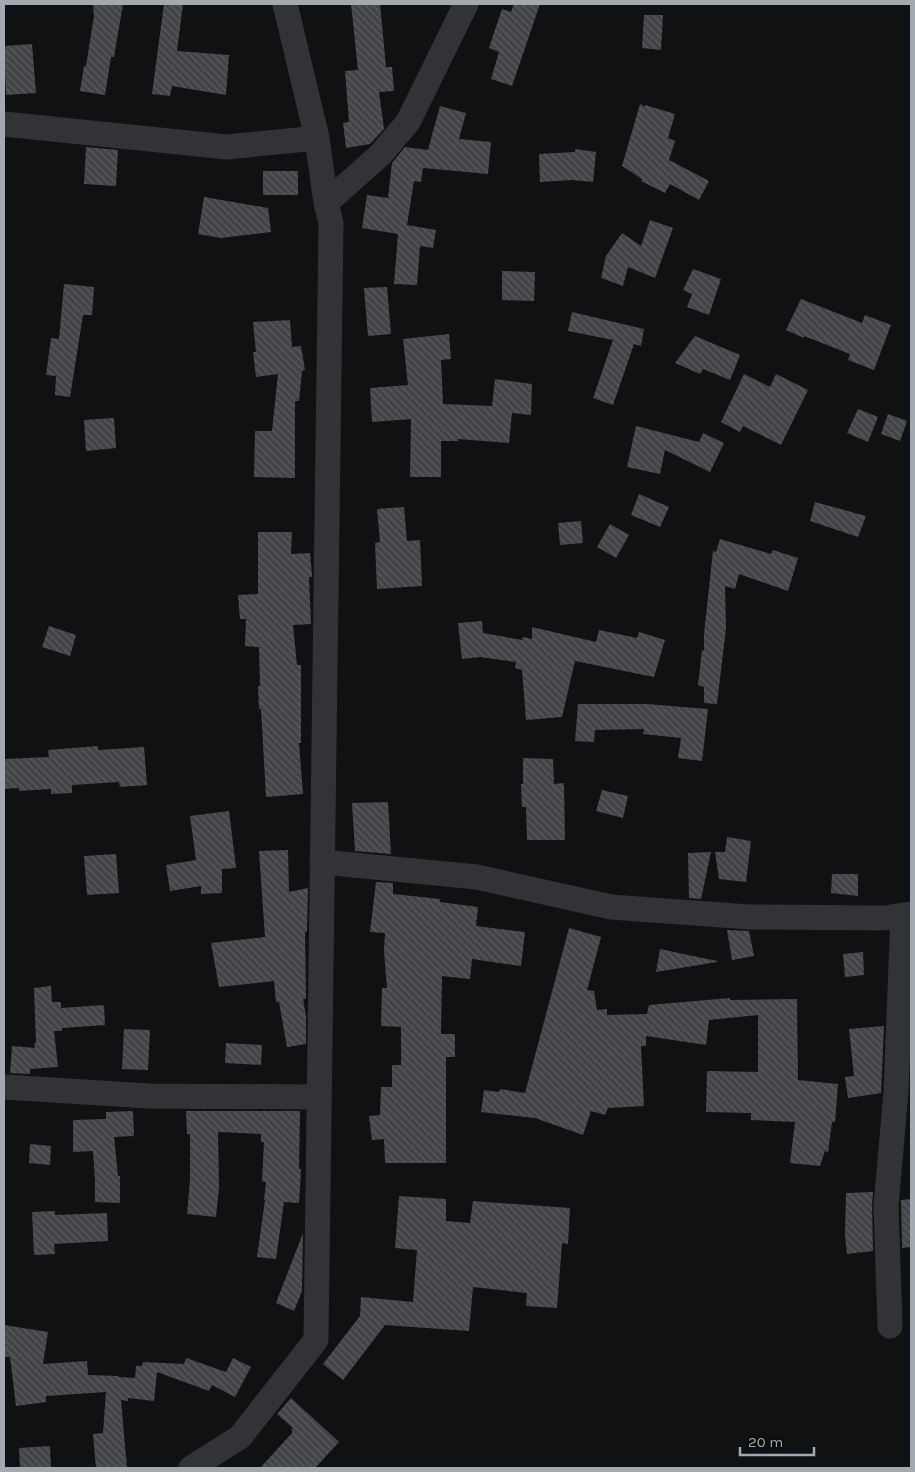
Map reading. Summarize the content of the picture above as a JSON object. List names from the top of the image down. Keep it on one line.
{"scale_bar":"20 m"}
